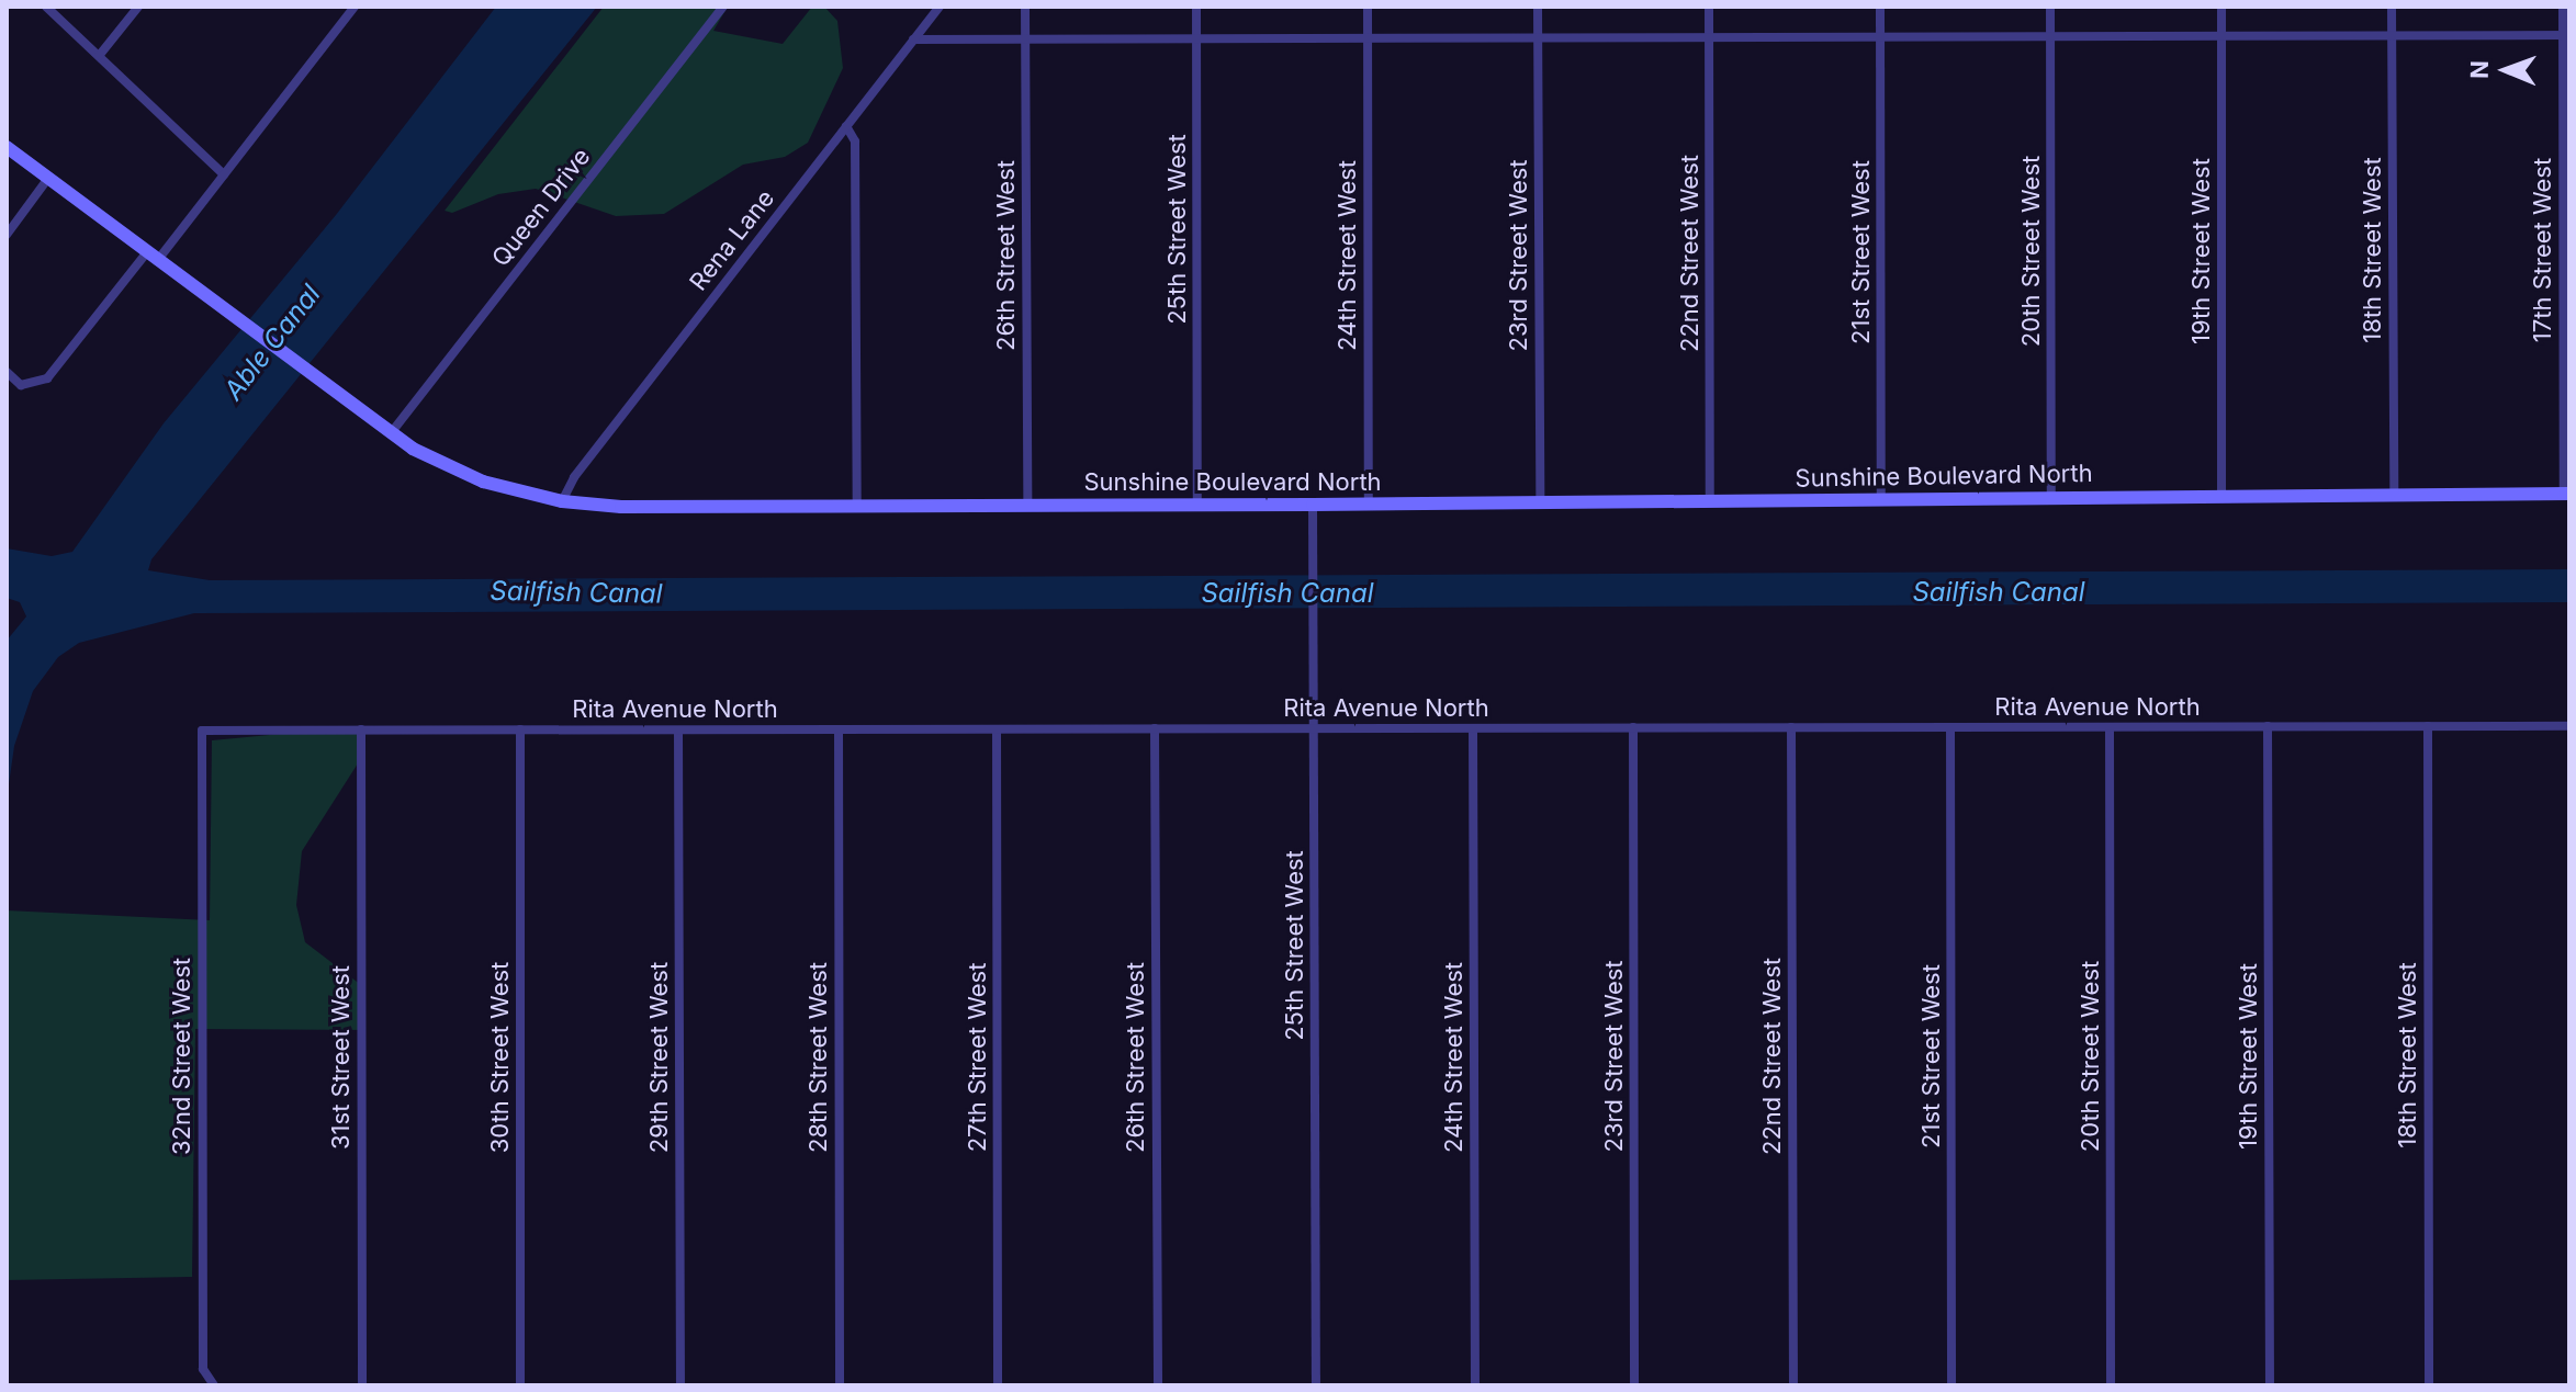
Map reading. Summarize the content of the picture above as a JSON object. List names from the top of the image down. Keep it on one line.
{"streets":{"street":["Queen Drive","25th Street West","Rena Lane","18th Street West","17th Street West","20th Street West","19th Street West","21st Street West","22nd Street West","26th Street West","24th Street West","23rd Street West","Sunshine Boulevard North","Rita Avenue North","32nd Street West","31st Street West","30th Street West","29th Street West","28th Street West","27th Street West"]},"crossings":[["Queen Drive","Sunshine Boulevard North"],["25th Street West","Sunshine Boulevard North"],["25th Street West","Rita Avenue North"],["Rena Lane","Sunshine Boulevard North"],["18th Street West","Sunshine Boulevard North"],["18th Street West","Rita Avenue North"],["17th Street West","Sunshine Boulevard North"],["20th Street West","Sunshine Boulevard North"],["20th Street West","Rita Avenue North"],["19th Street West","Sunshine Boulevard North"],["19th Street West","Rita Avenue North"],["21st Street West","Sunshine Boulevard North"],["21st Street West","Rita Avenue North"],["22nd Street West","Sunshine Boulevard North"],["22nd Street West","Rita Avenue North"],["26th Street West","Sunshine Boulevard North"],["26th Street West","Rita Avenue North"],["24th Street West","Sunshine Boulevard North"],["24th Street West","Rita Avenue North"],["23rd Street West","Sunshine Boulevard North"],["23rd Street West","Rita Avenue North"],["Rita Avenue North","32nd Street West"],["Rita Avenue North","31st Street West"],["Rita Avenue North","30th Street West"],["Rita Avenue North","29th Street West"],["Rita Avenue North","28th Street West"],["Rita Avenue North","27th Street West"]],"water":["Able Canal","Sailfish Canal"],"north":"left"}
